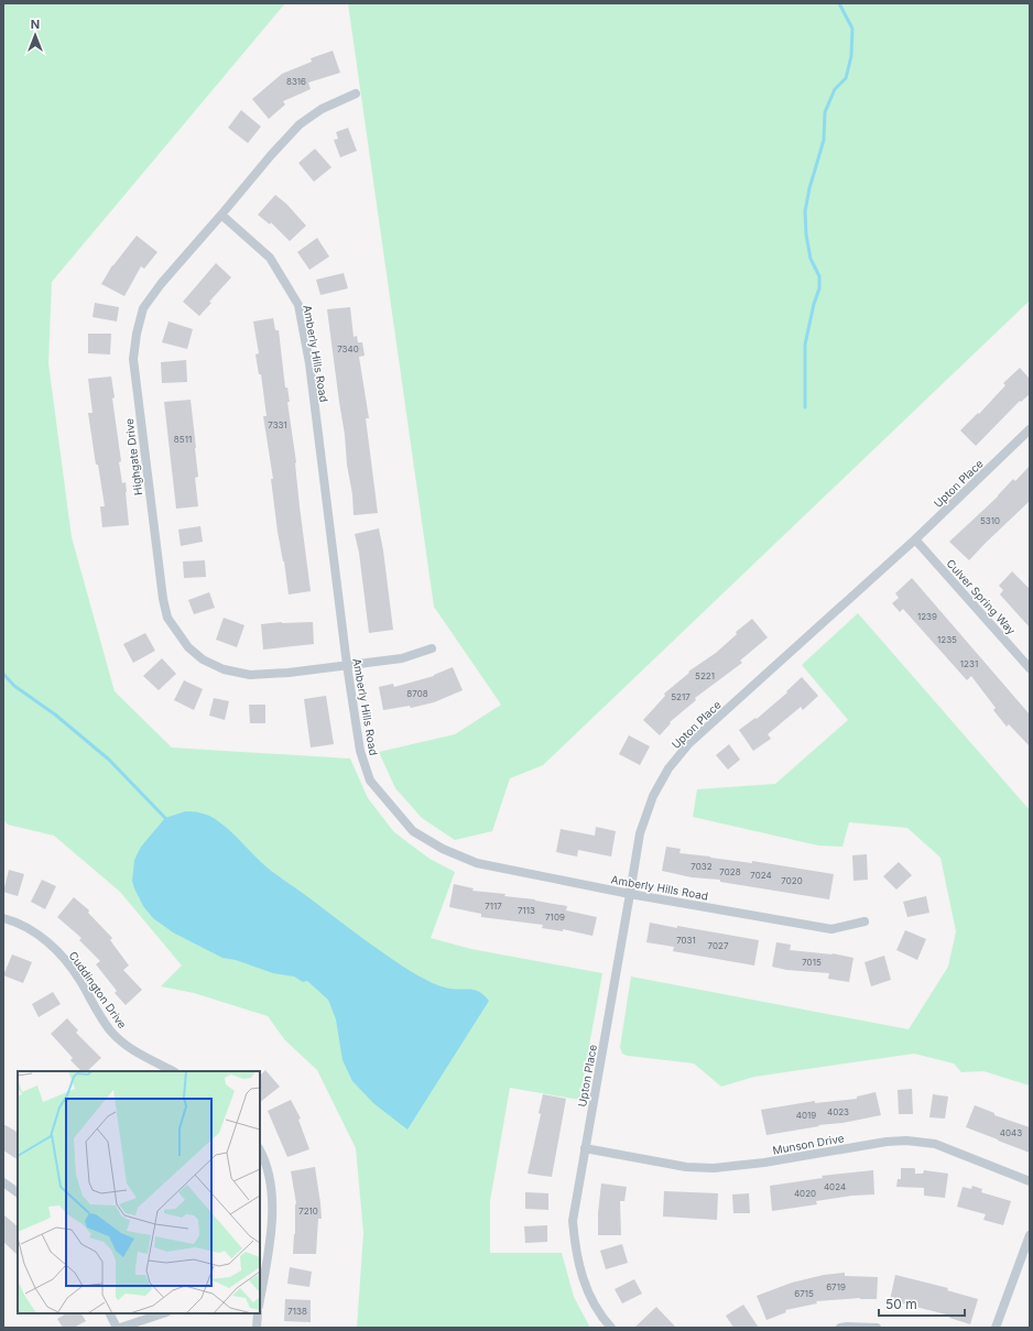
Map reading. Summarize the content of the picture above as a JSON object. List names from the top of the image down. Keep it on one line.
{"streets":{"street":["Amberly Hills Road","Highgate Drive","Upton Place","Culver Spring Way","Cuddington Drive","Munson Drive"]},"crossings":[["Amberly Hills Road","Highgate Drive"],["Amberly Hills Road","Upton Place"],["Upton Place","Culver Spring Way"],["Upton Place","Munson Drive"]],"house_numbers":["8316","7340","7331","8511","5310","1239","1235","1231","5221","8708","5217","7032","7028","7024","7020","7117","7113","7109","7031","7027","7015","4023","4019","4043","4024","4020","7210","6719","6715","7138"],"scale_bar":"50 m","north":"top"}
